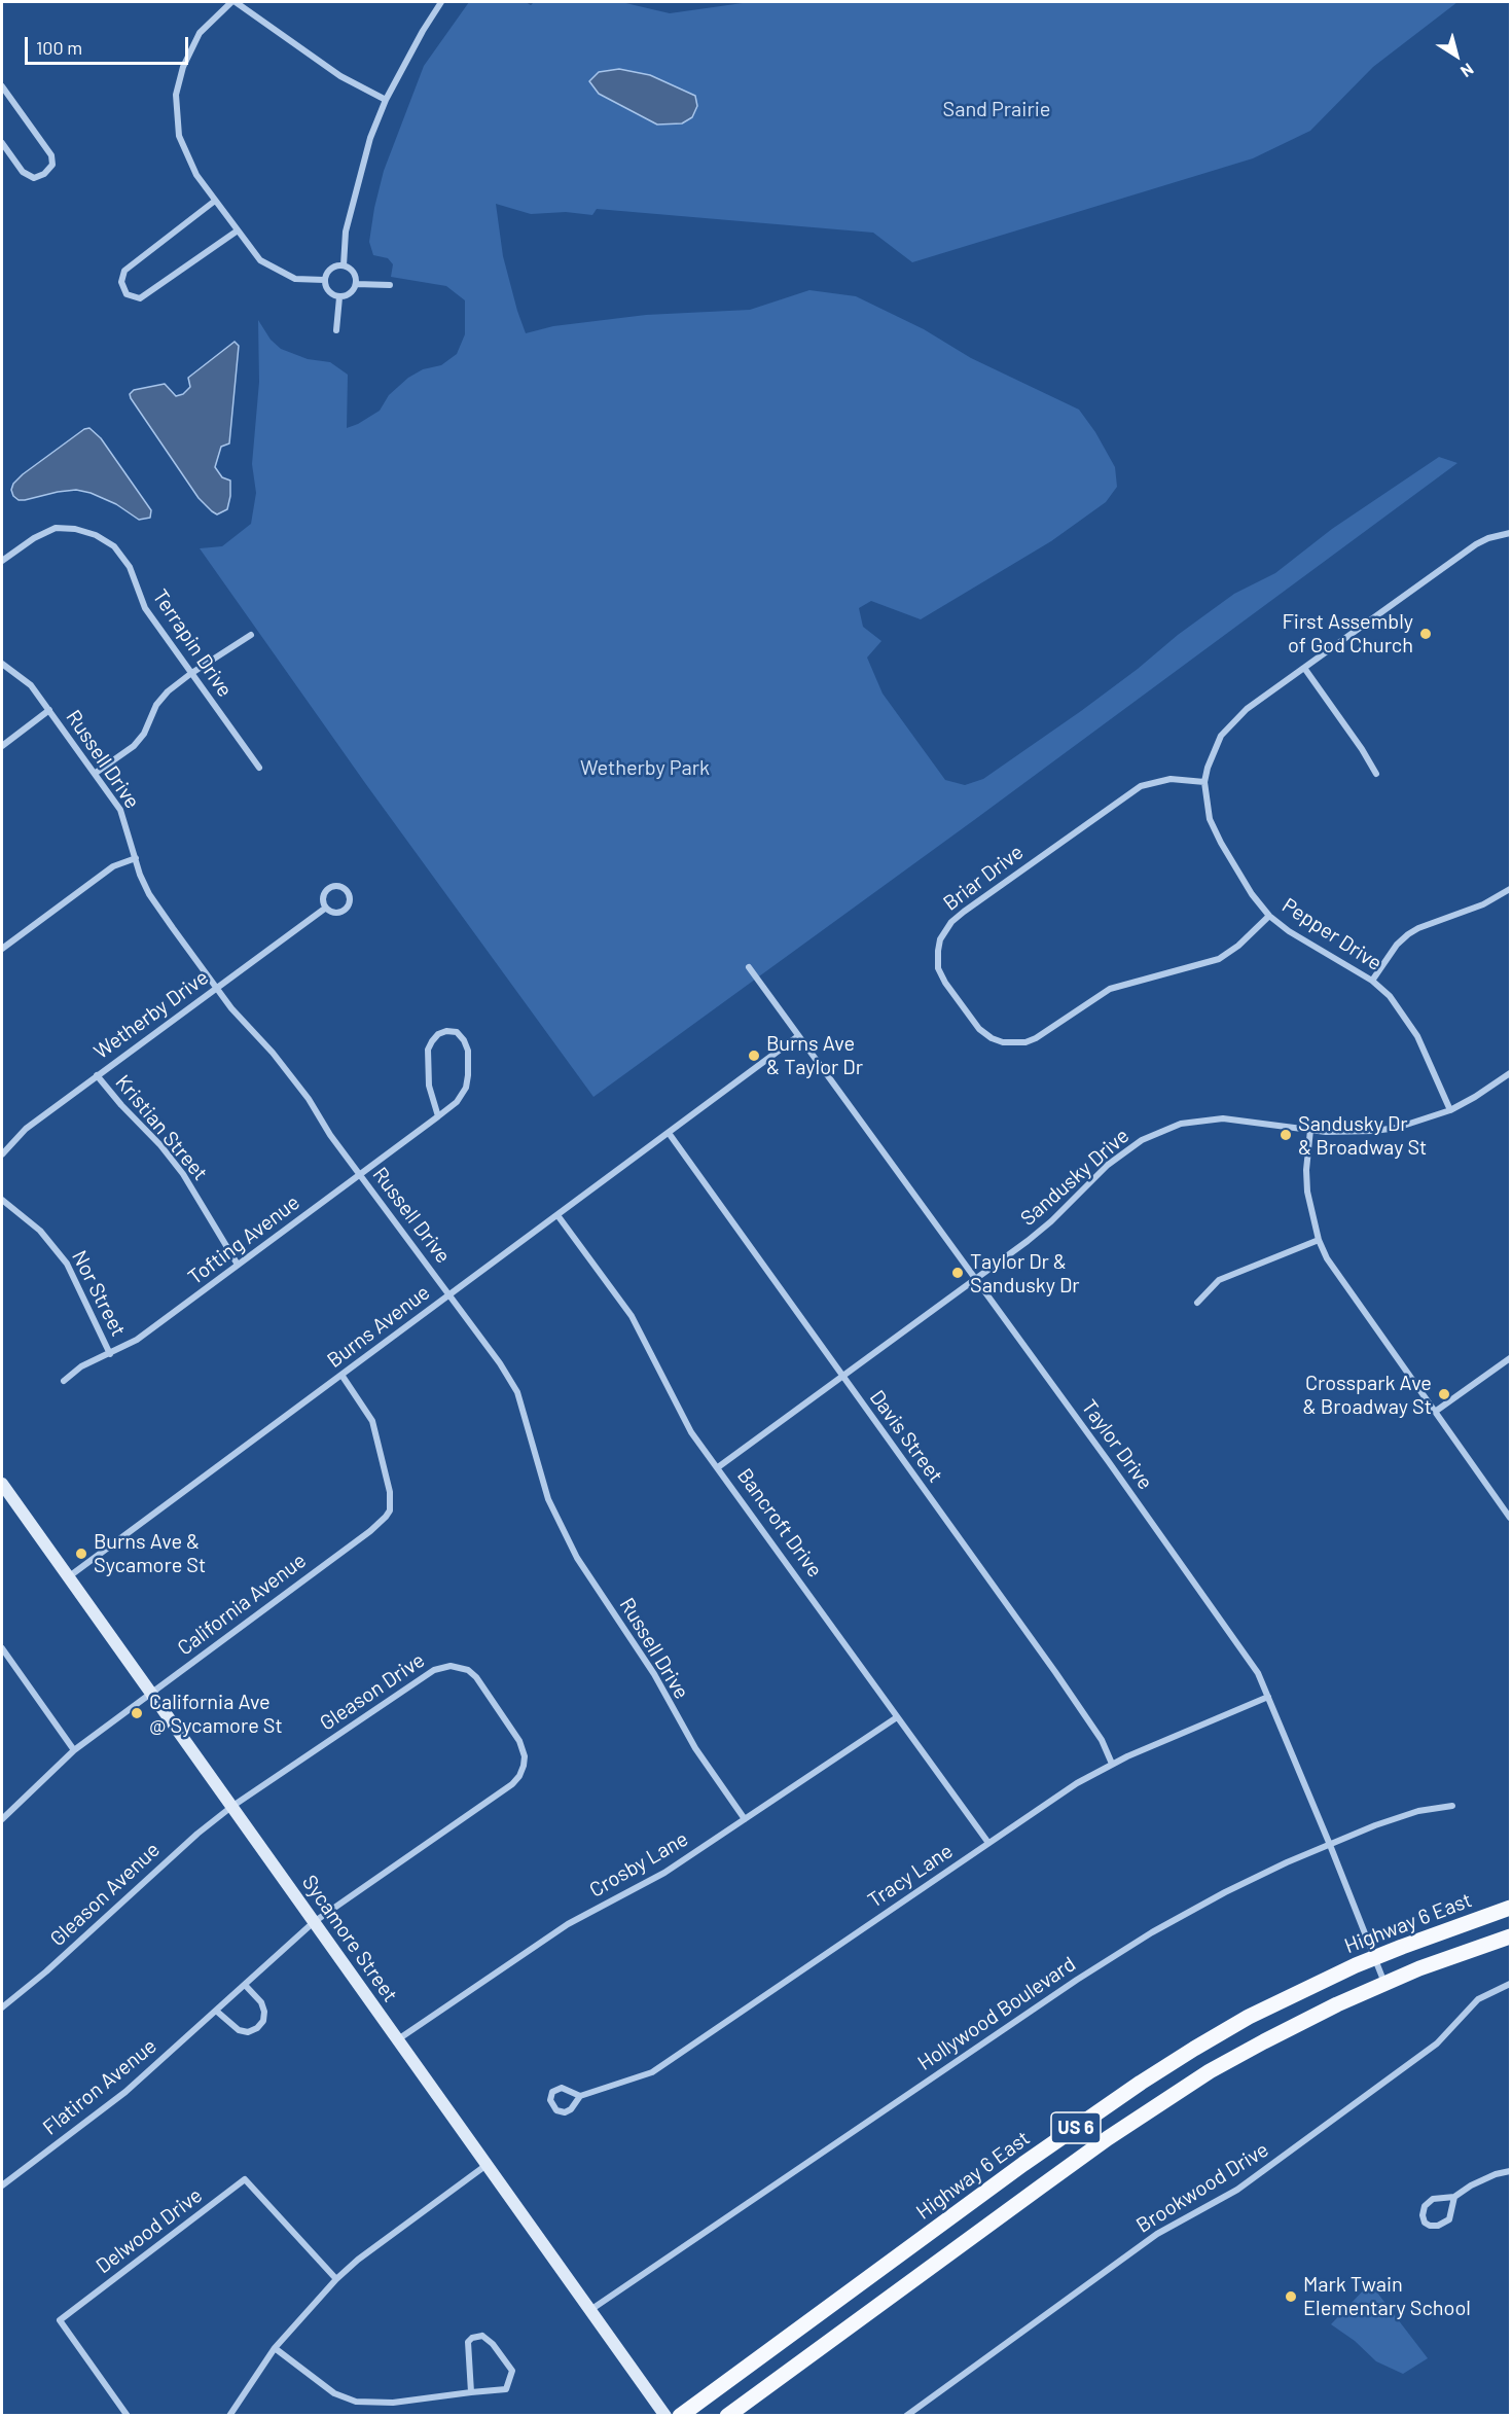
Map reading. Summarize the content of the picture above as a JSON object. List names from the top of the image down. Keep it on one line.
{"streets":{"main road":["Highway 6 East","US 6"],"street":["Terrapin Drive","Russell Drive","Briar Drive","Pepper Drive","Wetherby Drive","Kristian Street","Sandusky Drive","Tofting Avenue","Nor Street","Burns Avenue","Davis Street","Taylor Drive","Bancroft Drive","California Avenue","Gleason Drive","Crosby Lane","Tracy Lane","Gleason Avenue","Sycamore Street","Hollywood Boulevard","Flatiron Avenue","Brookwood Drive","Delwood Drive"]},"crossings":[["Russell Drive","Wetherby Drive"],["Russell Drive","Tofting Avenue"],["Russell Drive","Burns Avenue"],["Russell Drive","Crosby Lane"],["Briar Drive","Pepper Drive"],["Pepper Drive","Sandusky Drive"],["Wetherby Drive","Kristian Street"],["Kristian Street","Tofting Avenue"],["Sandusky Drive","Davis Street"],["Sandusky Drive","Taylor Drive"],["Sandusky Drive","Bancroft Drive"],["Tofting Avenue","Nor Street"],["Burns Avenue","Davis Street"],["Burns Avenue","Taylor Drive"],["Burns Avenue","Bancroft Drive"],["Burns Avenue","California Avenue"],["Burns Avenue","Sycamore Street"],["Davis Street","Tracy Lane"],["Taylor Drive","Tracy Lane"],["Taylor Drive","Highway 6 East"],["Taylor Drive","Hollywood Boulevard"],["Taylor Drive","US 6"],["Bancroft Drive","Crosby Lane"],["Bancroft Drive","Tracy Lane"],["California Avenue","Sycamore Street"],["Gleason Drive","Gleason Avenue"],["Gleason Drive","Sycamore Street"],["Gleason Drive","Flatiron Avenue"],["Crosby Lane","Sycamore Street"],["Gleason Avenue","Sycamore Street"],["Sycamore Street","Hollywood Boulevard"],["Sycamore Street","Flatiron Avenue"]],"parks":["Sand Prairie","Wetherby Park"],"places":["First Assembly of God Church","Burns Ave & Taylor Dr","Sandusky Dr & Broadway St","Taylor Dr & Sandusky Dr","Crosspark Ave & Broadway St","Burns Ave & Sycamore St","California Ave @ Sycamore St","Mark Twain Elementary School"],"scale_bar":"100 m","north":"bottom right"}
